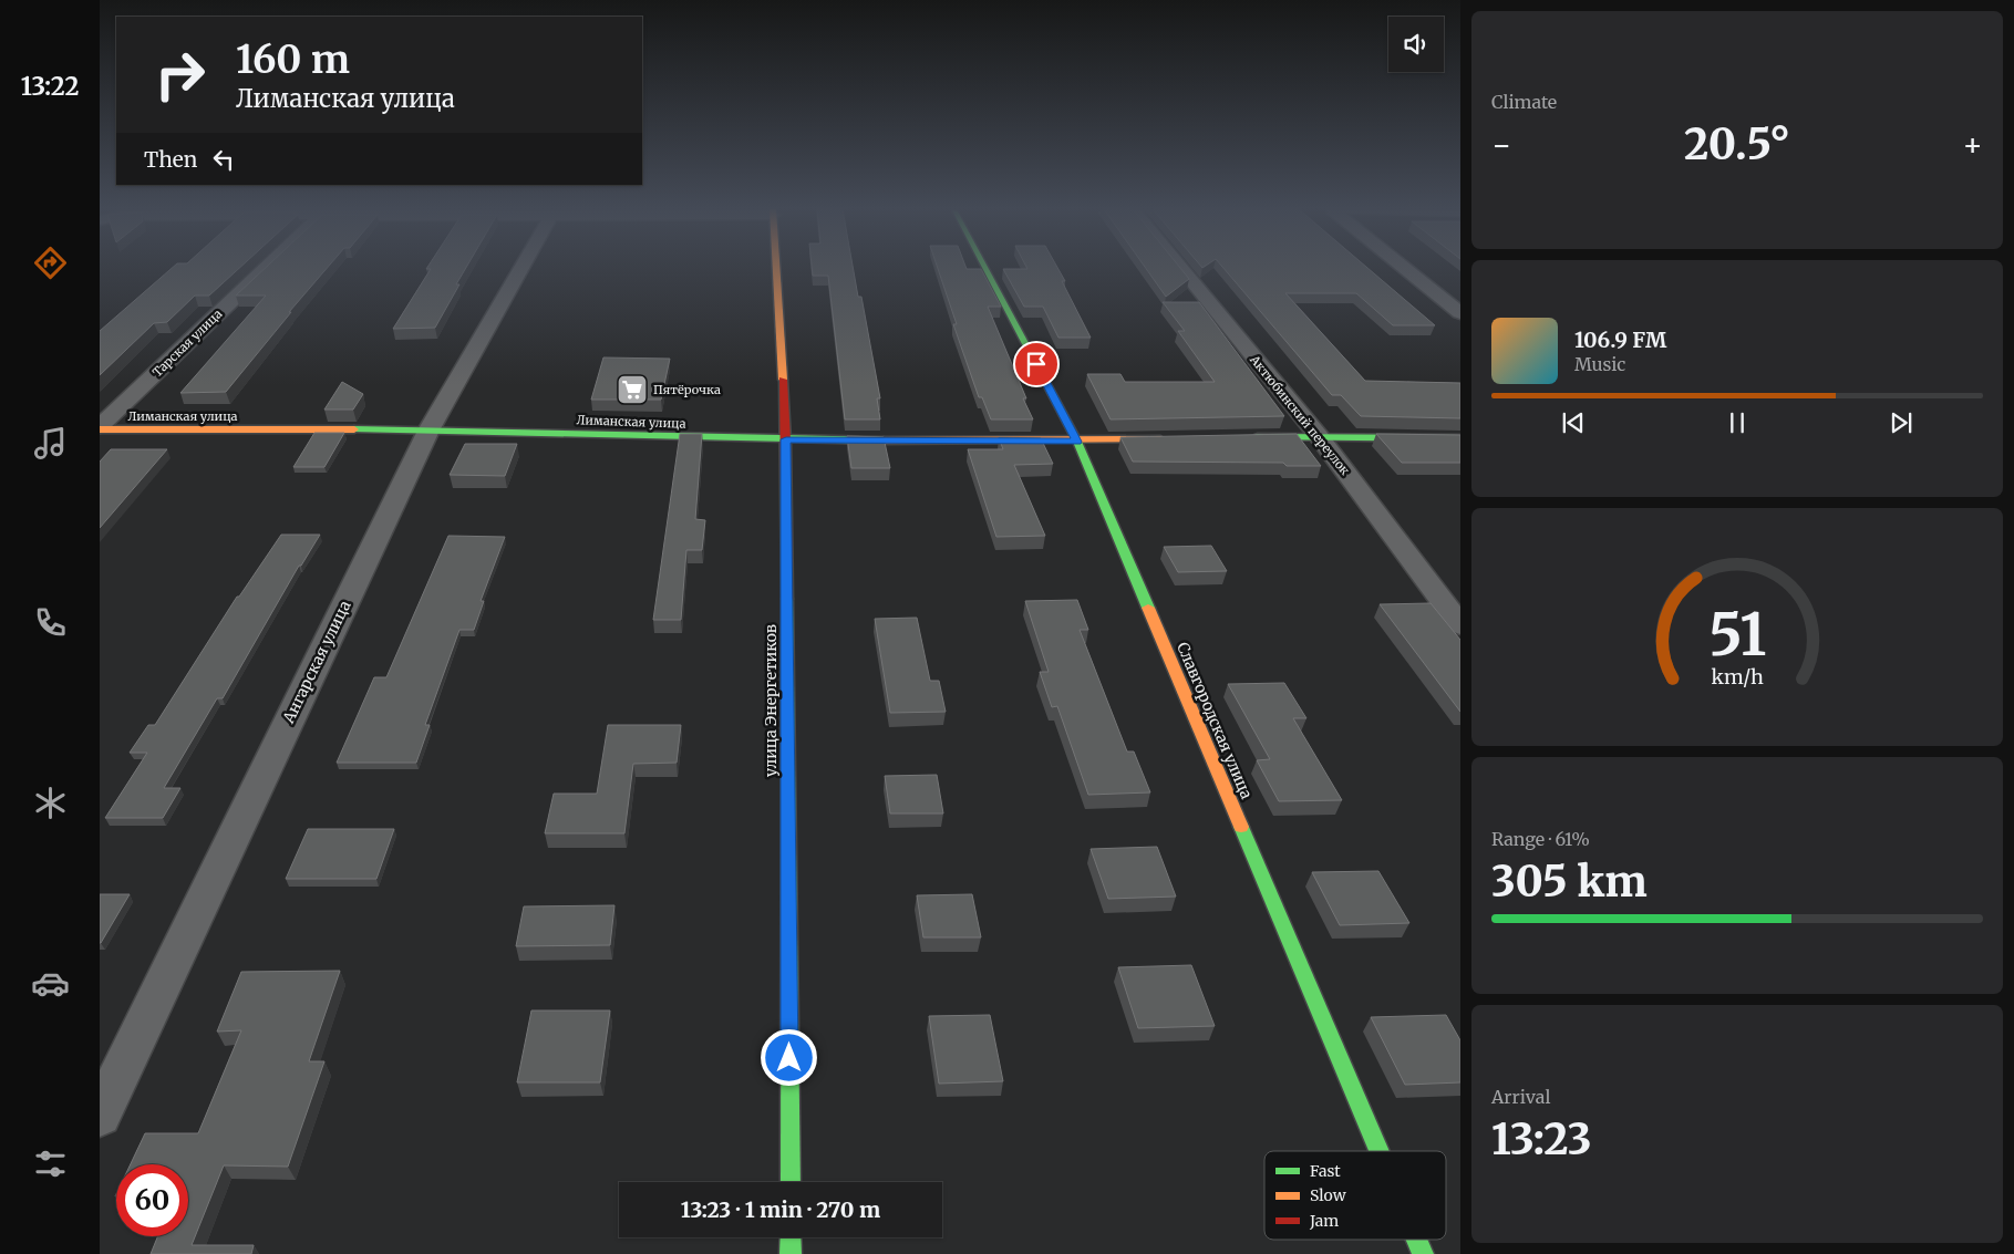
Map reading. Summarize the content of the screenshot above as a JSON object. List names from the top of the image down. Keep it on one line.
{"streets":{"street":["Тарская улица","Актюбинский переулок","Лиманская улица","Ангарская улица","улица Энергетиков","Славгородская улица"]},"crossings":[["Тарская улица","Лиманская улица"],["Лиманская улица","Ангарская улица"],["Лиманская улица","улица Энергетиков"],["Лиманская улица","Славгородская улица"]],"places":{"supermarket":["Пятёрочка"]},"legend":["Fast","Slow","Jam"],"page":{"tabs":"13:22","tile":["Climate",["Range · 61%","305 km"],["Arrival","13:23"]],"turn":["160 m","Лиманская улица"],"heat":["−","20.5°","+"],"then":"Then","song":["106.9 FM","Music"],"limit":"60","trip":"13:23 · 1 min · 270 m","gauge":["51","km/h"]}}
